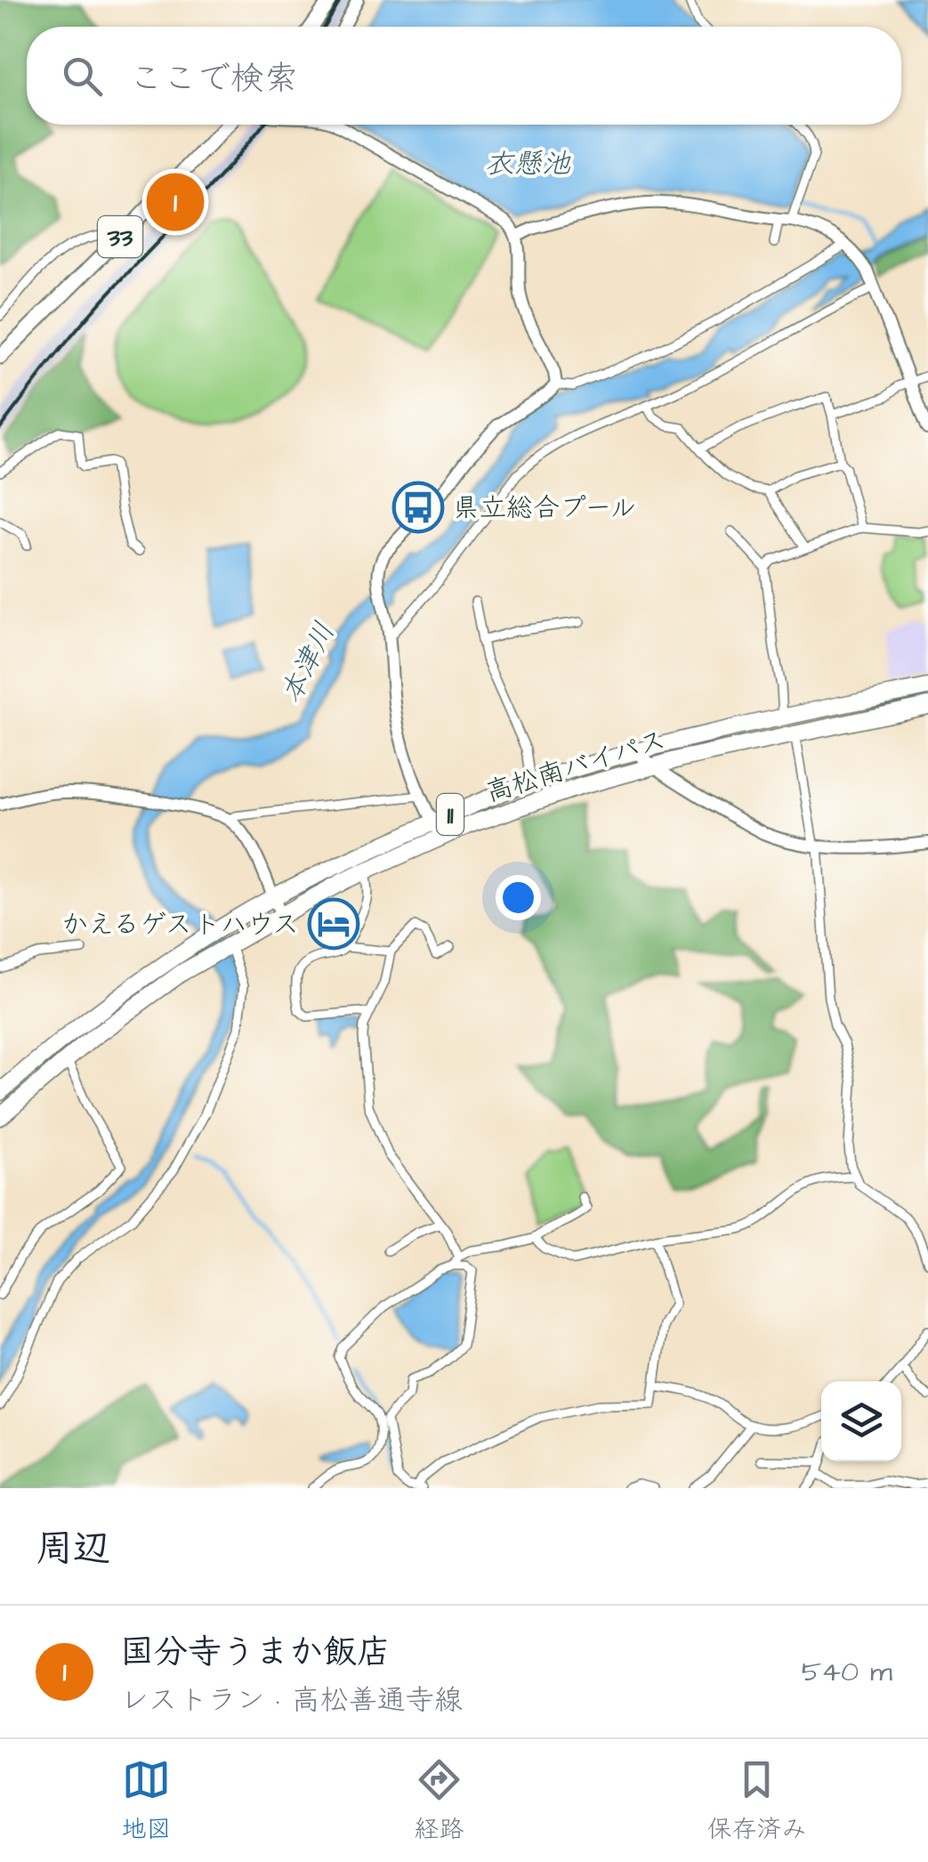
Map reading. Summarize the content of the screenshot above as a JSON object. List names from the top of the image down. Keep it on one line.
{"streets":{"highway":["高松南バイパス","11"],"main road":["33"]},"water":["衣懸池","本津川"],"places":{"bus stop":["県立総合プール"],"hotel":["かえるゲストハウス"]},"page":{"search":"ここで検索","pins":"1","heading":"周辺","list":[{"mark":"1","name":"国分寺うまか飯店","note":"レストラン · 高松善通寺線","value":"540 m"}],"nav":["地図","経路","保存済み"]}}
